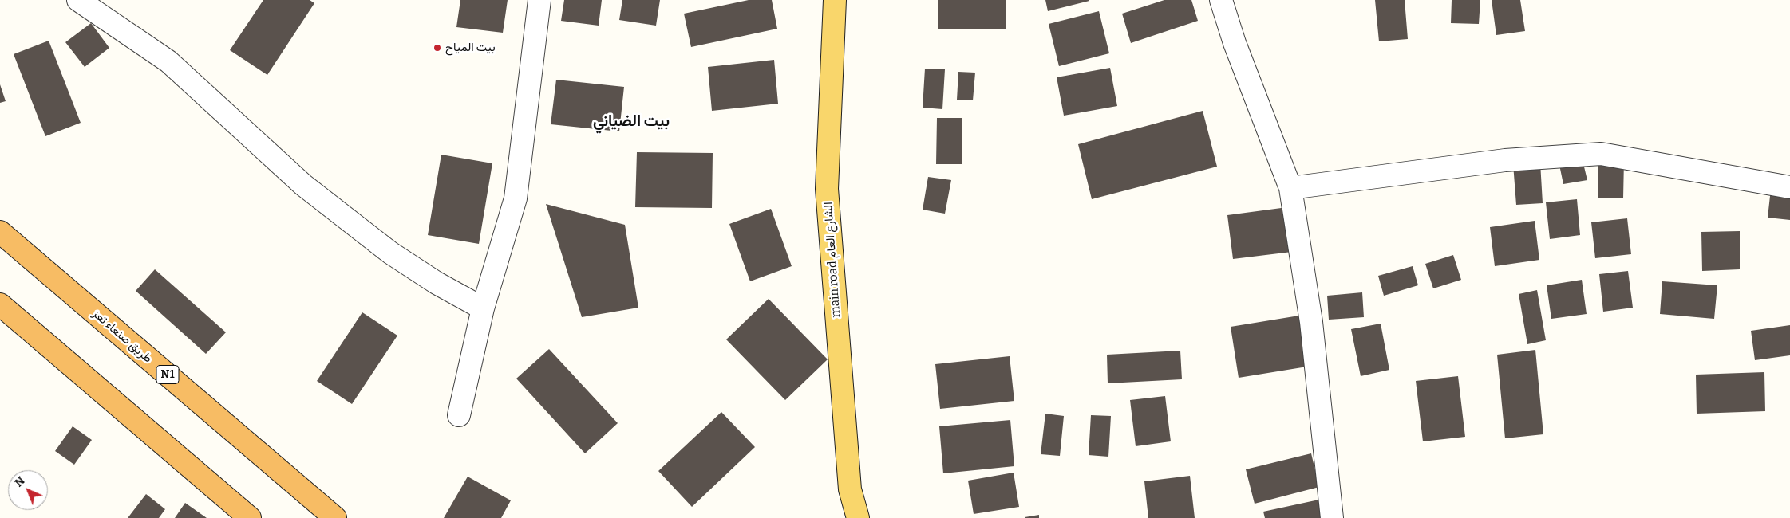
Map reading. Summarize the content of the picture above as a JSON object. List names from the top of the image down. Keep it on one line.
{"streets":{"highway":["طريق صنعاء تعز","N1"],"main road":["main road الشارع العام"]},"districts":["بيت الضياني"],"places":["بيت المياح"],"north":"top left"}
